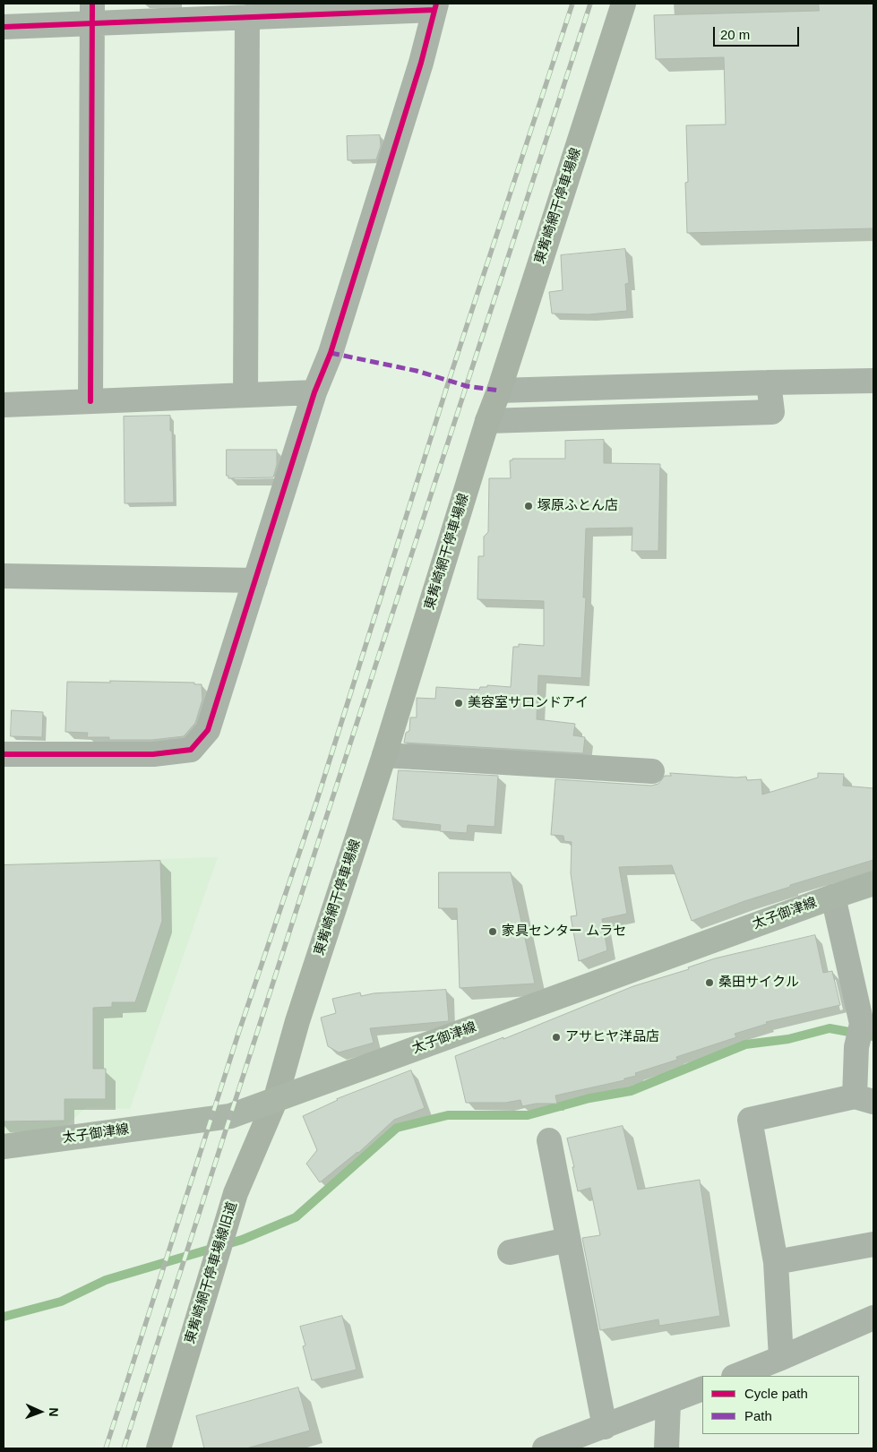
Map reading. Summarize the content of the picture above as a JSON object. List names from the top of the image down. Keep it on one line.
{"streets":{"main road":["東觜崎網干停車場線","太子御津線","東觜崎網干停車場線旧道"]},"crossings":[["東觜崎網干停車場線","太子御津線"],["東觜崎網干停車場線","東觜崎網干停車場線旧道"],["太子御津線","東觜崎網干停車場線旧道"]],"places":["塚原ふとん店","美容室サロンドアイ","家具センター ムラセ","桑田サイクル","アサヒヤ洋品店"],"legend":["Cycle path","Path"],"scale_bar":"20 m","north":"right"}
